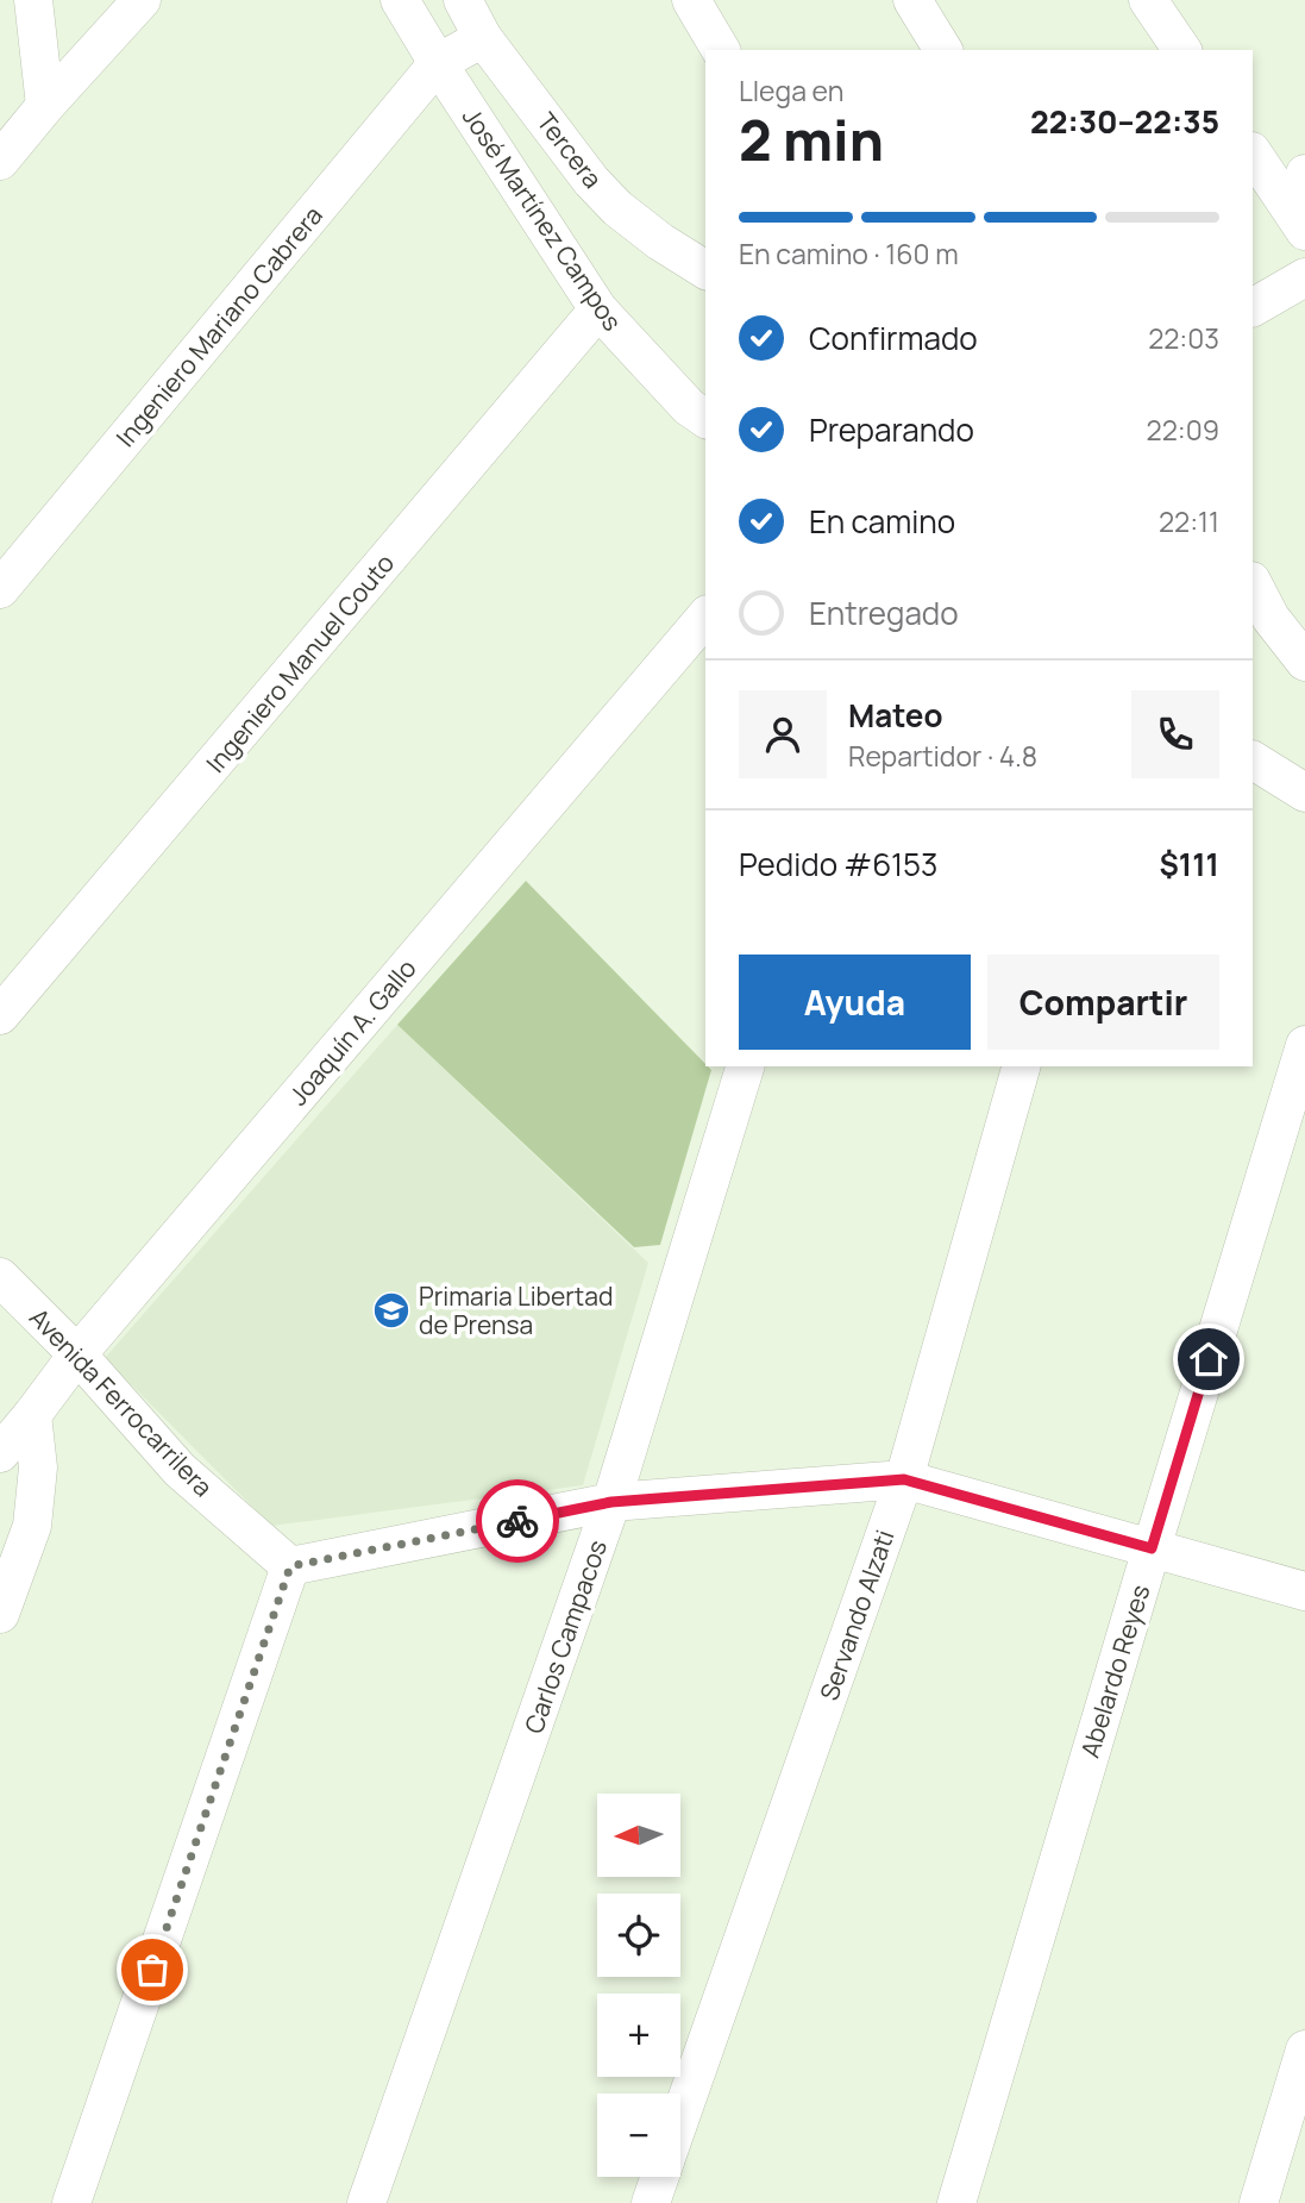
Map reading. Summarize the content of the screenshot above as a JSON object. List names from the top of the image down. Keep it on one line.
{"streets":{"street":["Tercera","José Martínez Campos","Ingeniero Mariano Cabrera","Ingeniero Manuel Couto","Joaquín A. Gallo","Avenida Ferrocarrilera","Servando Alzati","Carlos Campacos","Abelardo Reyes"]},"crossings":[["José Martínez Campos","Ingeniero Mariano Cabrera"],["José Martínez Campos","Ingeniero Manuel Couto"],["Joaquín A. Gallo","Avenida Ferrocarrilera"]],"places":{"school or university":["Primaria Libertad de Prensa"]},"north":"left","page":{"heading":["2 min","Llega en","22:30–22:35"],"panel":["Mateo","Repartidor · 4.8","Pedido #6153","$111"],"bar":"En camino · 160 m","list":[["Confirmado","22:03"],["Preparando","22:09"],["En camino","22:11"],"Entregado"],"buttons":["Ayuda","Compartir"],"map_buttons":["+","−"]}}
